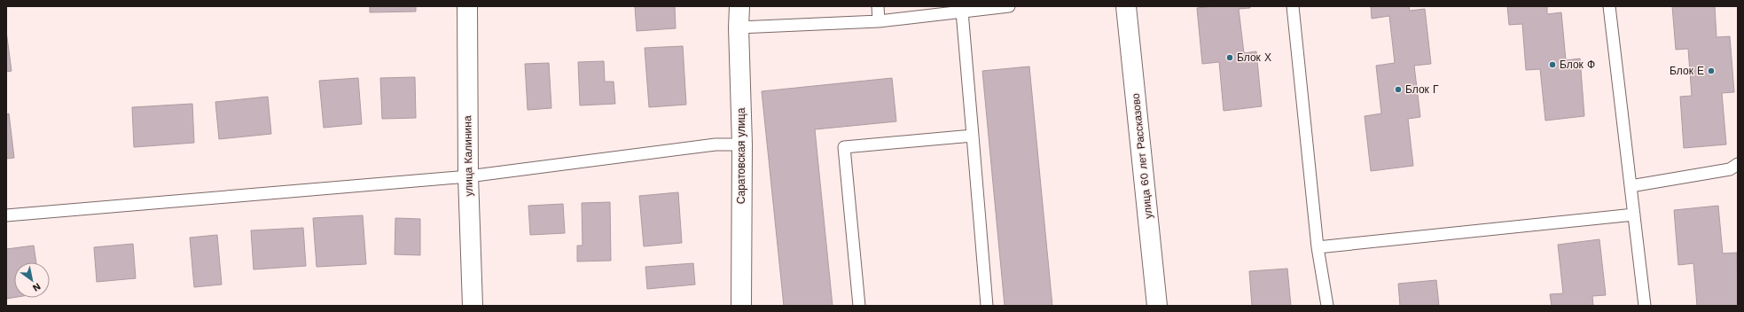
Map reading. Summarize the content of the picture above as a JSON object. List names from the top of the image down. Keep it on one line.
{"streets":{"street":["улица Калинина","Саратовская улица","улица 60 лет Рассказово"]},"places":["Блок Х","Блок Ф","Блок Е","Блок Г"],"north":"bottom right"}
